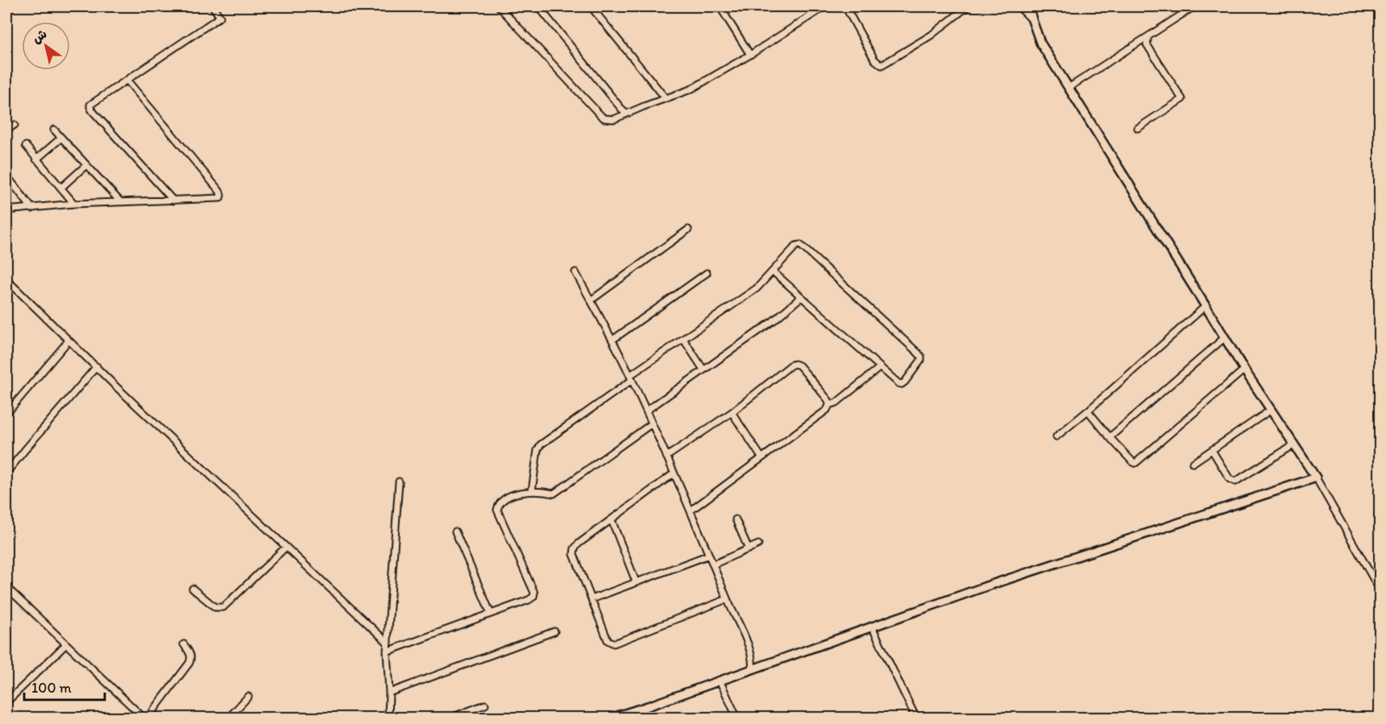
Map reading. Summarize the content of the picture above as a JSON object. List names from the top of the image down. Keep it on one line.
{"scale_bar":"100 m","north":"top left"}
